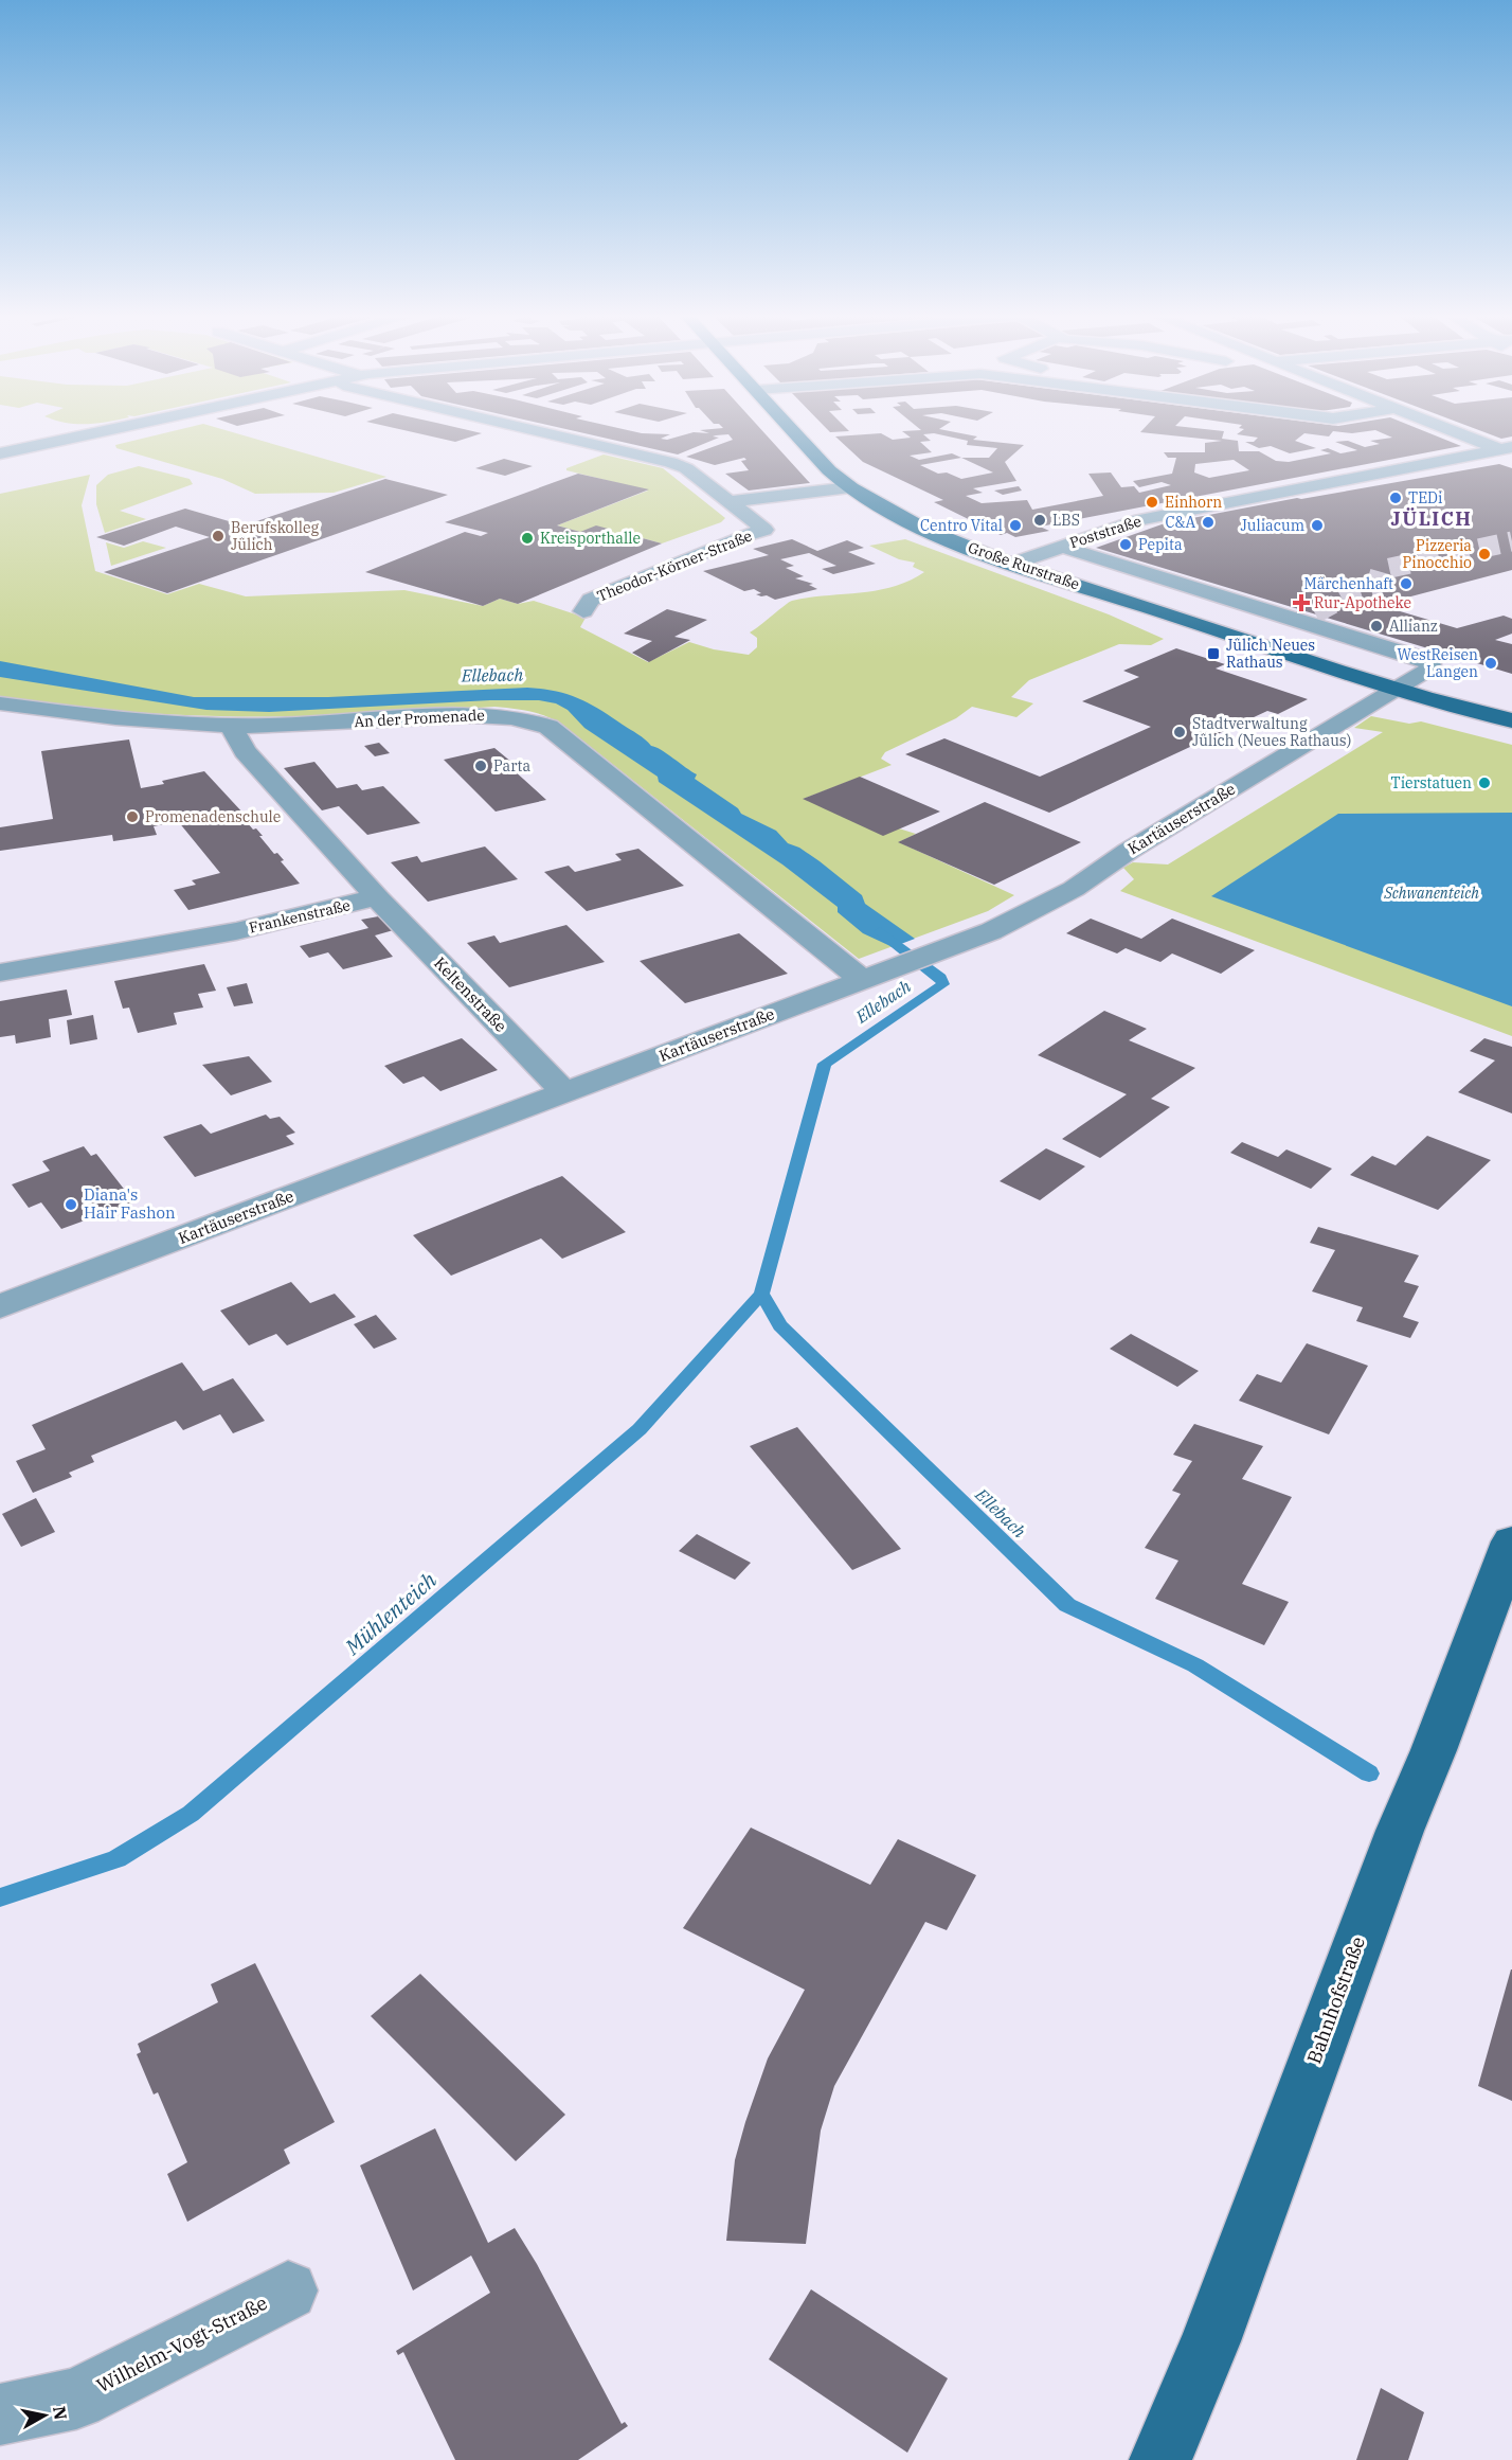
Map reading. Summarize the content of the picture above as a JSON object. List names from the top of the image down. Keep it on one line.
{"streets":{"main road":["Große Rurstraße","Bahnhofstraße"],"street":["Poststraße","Theodor-Körner-Straße","An der Promenade","Kartäuserstraße","Frankenstraße","Keltenstraße","Wilhelm-Vogt-Straße"]},"crossings":[["Poststraße","Große Rurstraße"],["Große Rurstraße","Kartäuserstraße"],["An der Promenade","Kartäuserstraße"],["An der Promenade","Frankenstraße"],["Kartäuserstraße","Keltenstraße"],["Frankenstraße","Keltenstraße"]],"districts":["JÜLICH"],"water":["Ellebach","Schwanenteich","Mühlenteich"],"places":{"other":["TEDi","Einhorn","LBS","C&A","Centro Vital","Juliacum","Berufskolleg Jülich","Kreisporthalle","Pepita","Pizzeria Pinocchio","Märchenhaft","Allianz","WestReisen Langen","Stadtverwaltung Jülich (Neues Rathaus)","Parta","Tierstatuen","Promenadenschule","Diana's Hair Fashon"],"health":["Rur-Apotheke"],"transit":["Jülich Neues Rathaus"]},"north":"right"}
